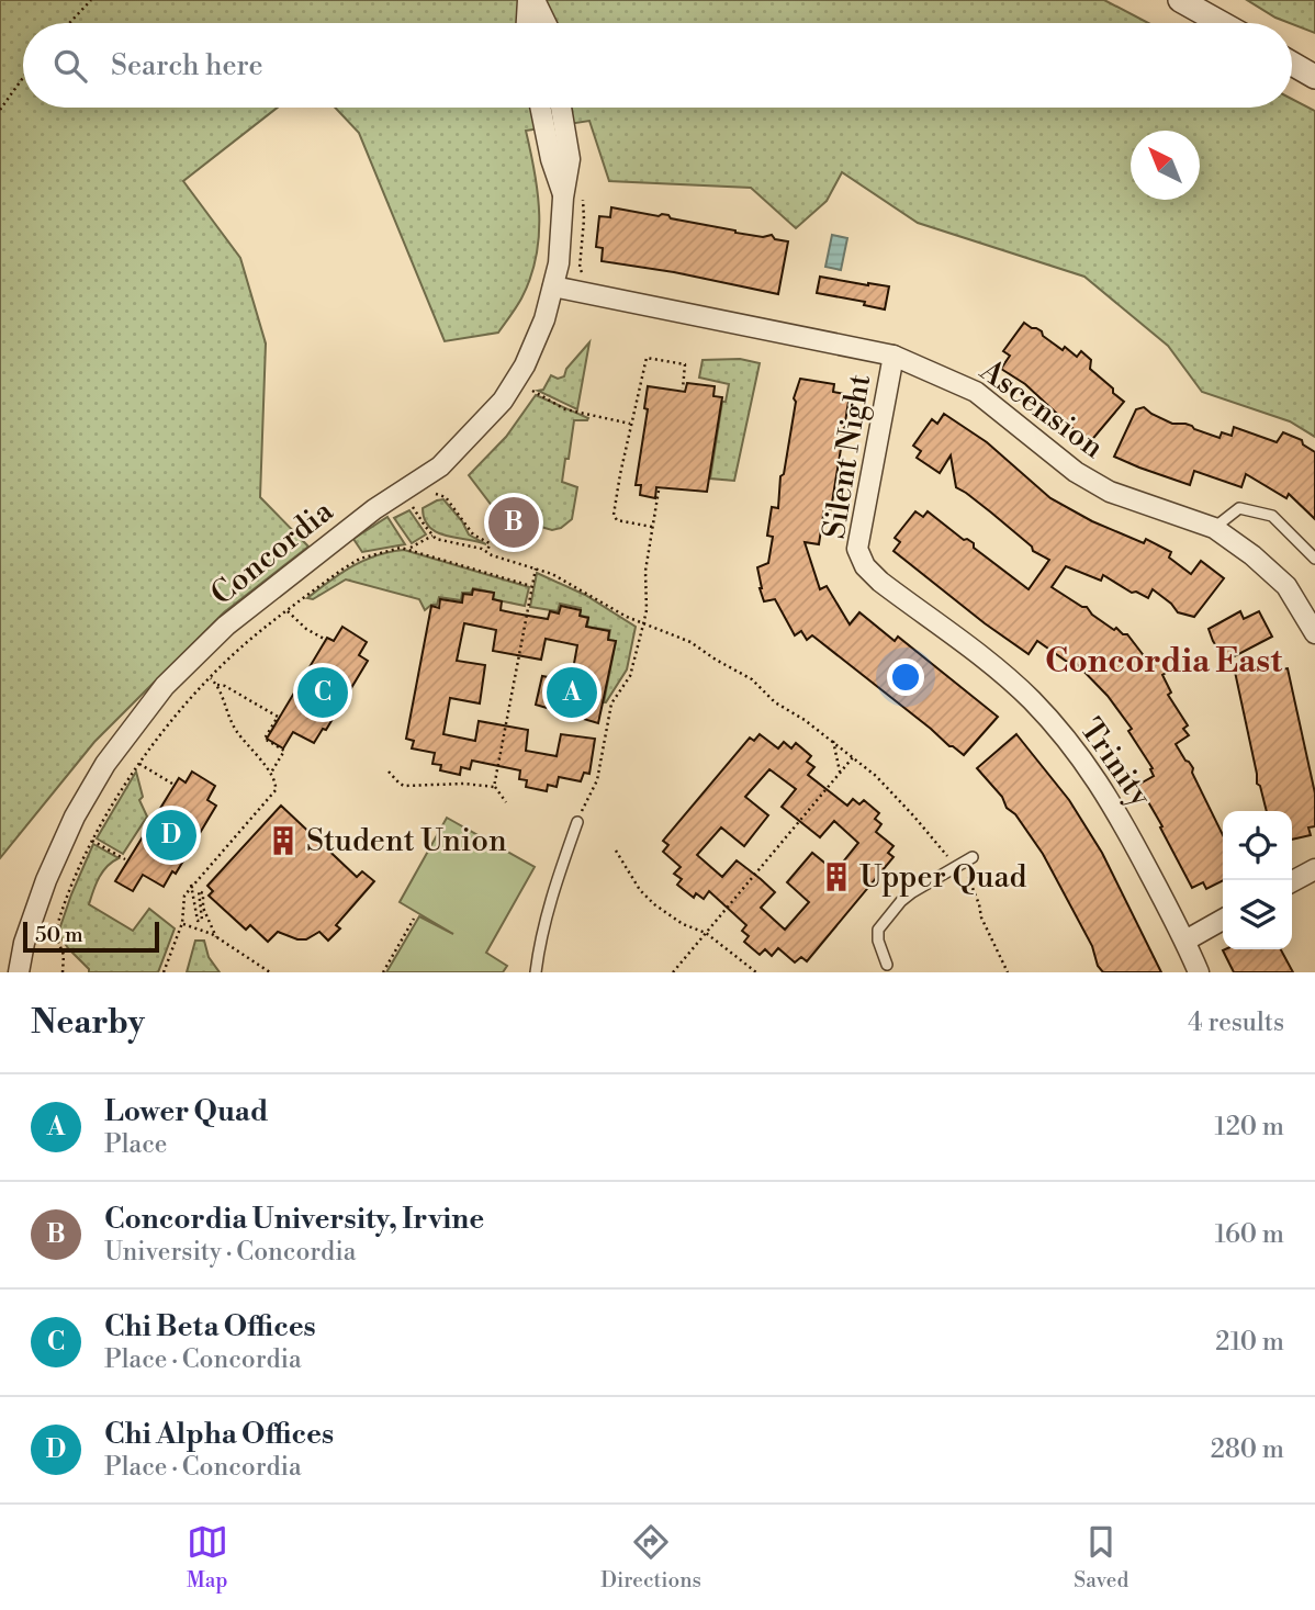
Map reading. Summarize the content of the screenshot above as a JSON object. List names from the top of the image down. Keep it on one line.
{"streets":{"street":["Ascension","Silent Night","Concordia","Trinity"]},"crossings":[["Ascension","Silent Night"],["Ascension","Concordia"],["Silent Night","Trinity"]],"districts":["Concordia East"],"places":{"building":["Student Union","Upper Quad"]},"scale_bar":"50 m","north":"top left","page":{"search":"Search here","pins":["B","A","C","D"],"scale":"50 m","heading":["Nearby","4 results"],"list":[{"mark":"A","name":"Lower Quad","note":"Place","value":"120 m"},{"mark":"B","name":"Concordia University, Irvine","note":"University · Concordia","value":"160 m"},{"mark":"C","name":"Chi Beta Offices","note":"Place · Concordia","value":"210 m"},{"mark":"D","name":"Chi Alpha Offices","note":"Place · Concordia","value":"280 m"}],"nav":["Map","Directions","Saved"]}}
